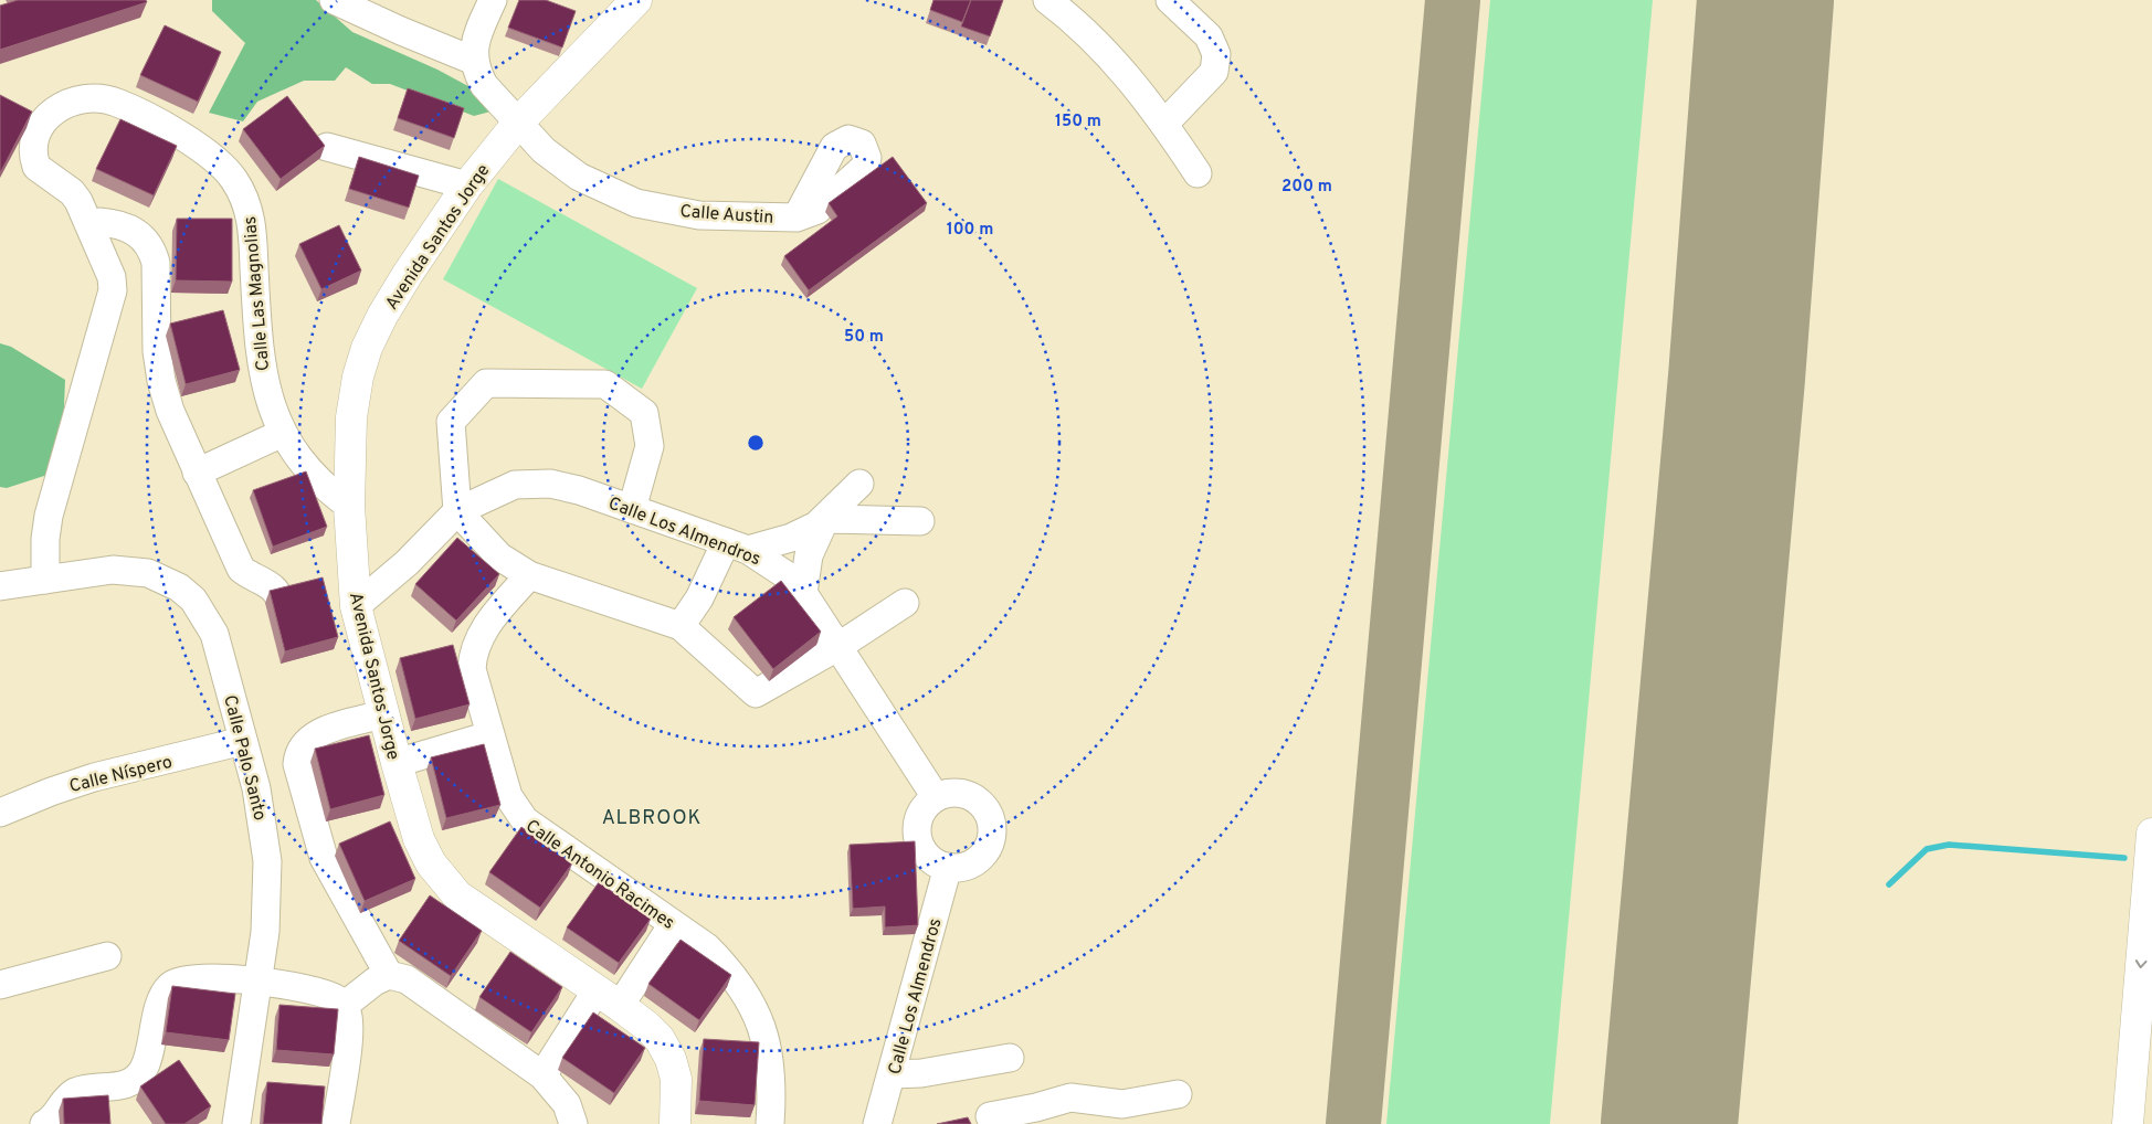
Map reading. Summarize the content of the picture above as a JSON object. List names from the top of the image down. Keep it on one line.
{"streets":{"main road":["Avenida Santos Jorge"],"street":["Calle Austin","Calle Las Magnolias","Calle Los Almendros","Calle Palo Santo","Calle Níspero","Calle Antonio Racimes"]},"crossings":[["Calle Austin","Avenida Santos Jorge"],["Avenida Santos Jorge","Calle Las Magnolias"],["Avenida Santos Jorge","Calle Los Almendros"],["Calle Las Magnolias","Calle Palo Santo"],["Calle Palo Santo","Calle Níspero"]],"districts":["ALBROOK"],"rings":["150 m","200 m","100 m","50 m"]}
